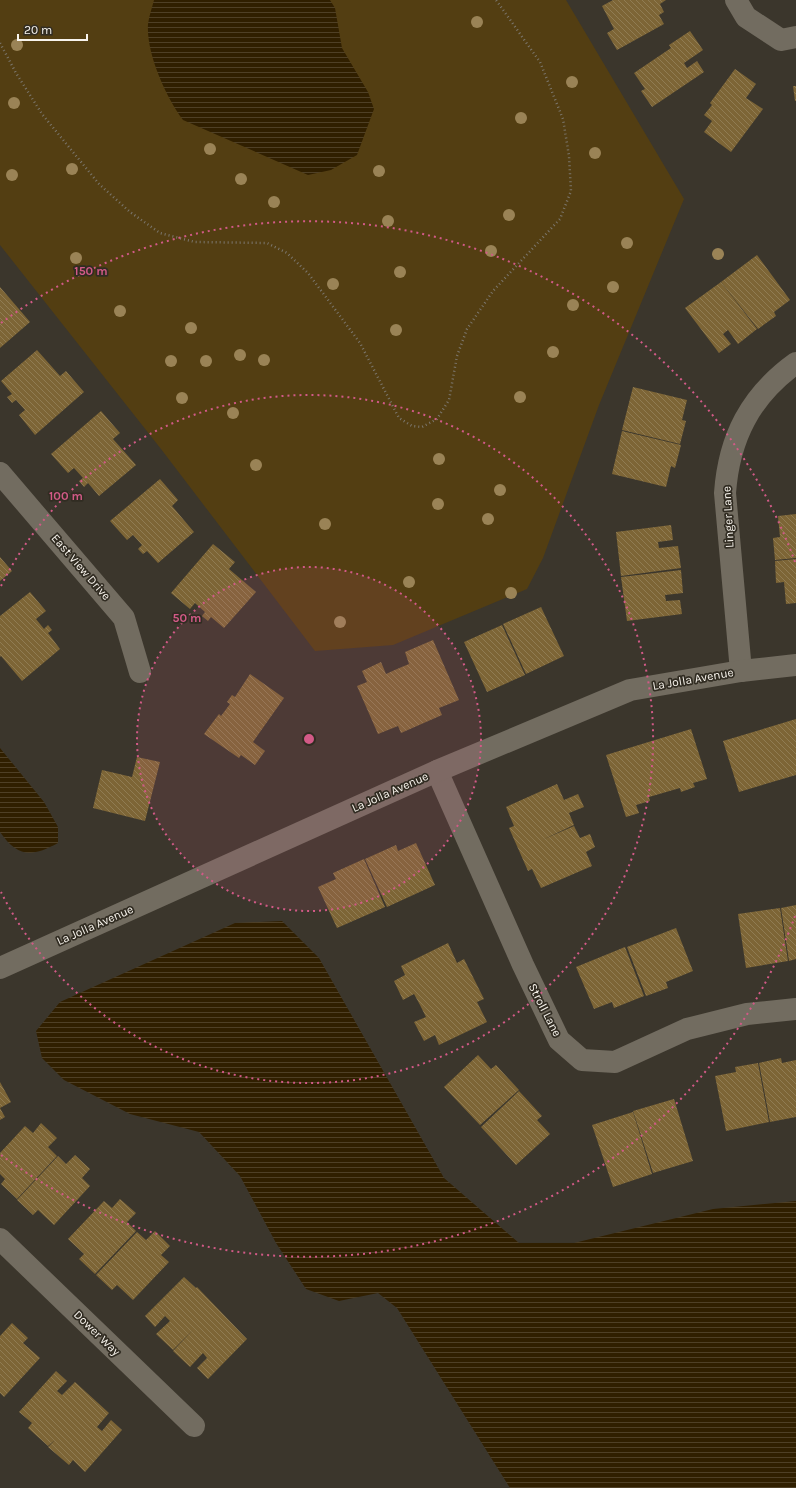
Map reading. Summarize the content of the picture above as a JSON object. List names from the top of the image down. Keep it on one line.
{"streets":{"street":["Linger Lane","East View Drive","La Jolla Avenue","Stroll Lane","Dower Way"]},"crossings":[["Linger Lane","La Jolla Avenue"],["La Jolla Avenue","Stroll Lane"]],"scale_bar":"20 m","rings":["150 m","100 m","50 m"]}
